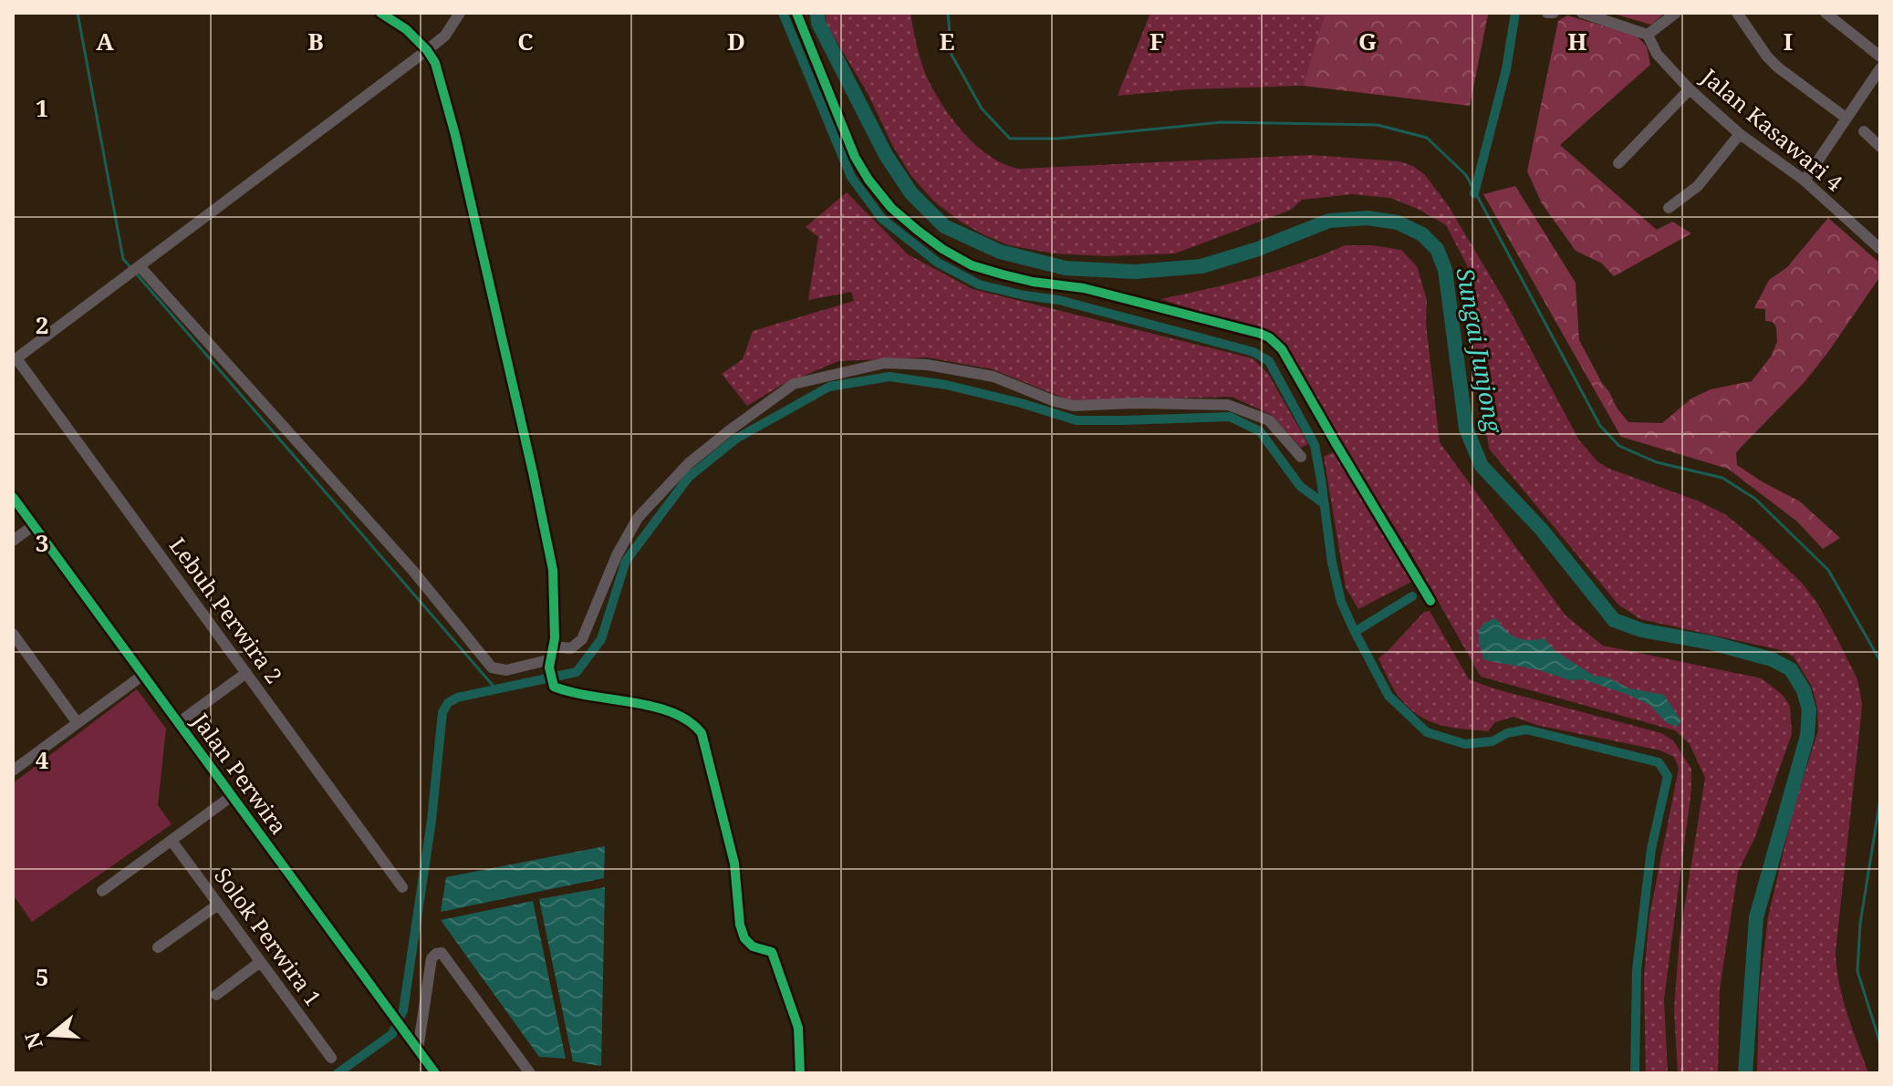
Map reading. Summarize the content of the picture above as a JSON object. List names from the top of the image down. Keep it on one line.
{"streets":{"street":["Jalan Kasawari 4","Lebuh Perwira 2","Jalan Perwira","Solok Perwira 1"]},"water":["Sungai Junjong"],"north":"left","grid":{"columns":["A","B","C","D","E","F","G","H","I"],"rows":["1","2","3","4","5"]}}
